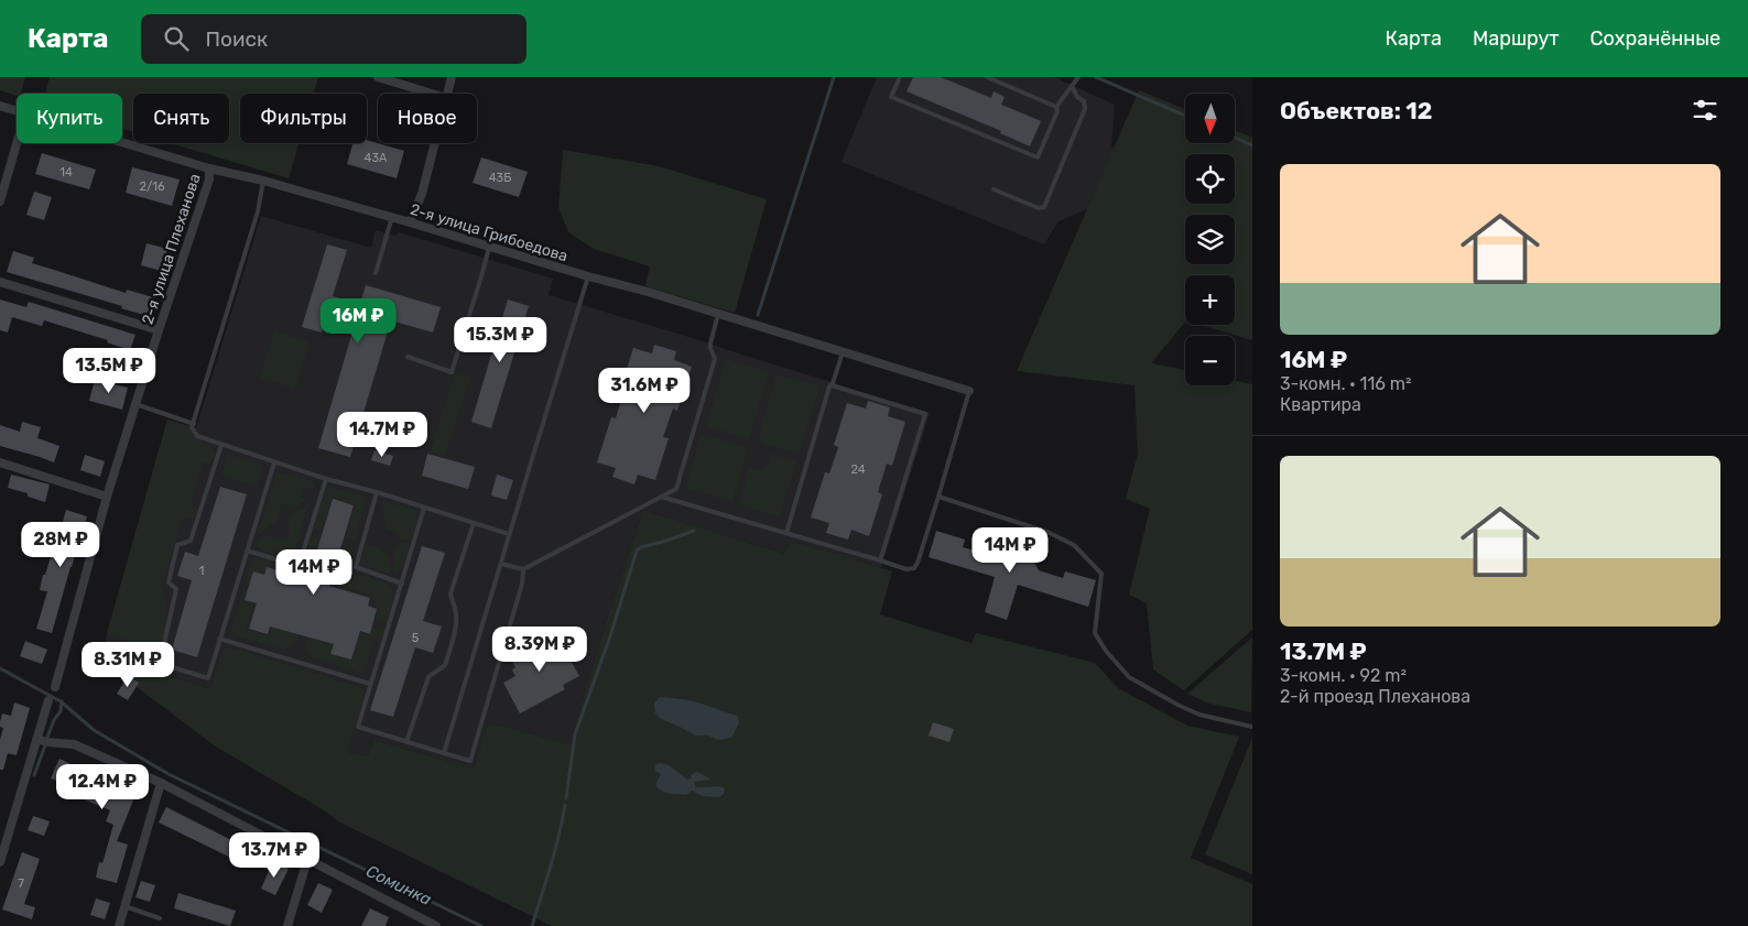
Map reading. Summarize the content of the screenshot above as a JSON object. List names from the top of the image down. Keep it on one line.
{"streets":{"street":["2-я улица Грибоедова","2-я улица Плеханова"]},"crossings":[["2-я улица Грибоедова","2-я улица Плеханова"]],"water":["Соминка"],"house_numbers":["43А","14","43Б","2/16","24","1","5","7"],"north":"bottom","page":{"header":"Карта","search":"Поиск","nav":["Карта","Маршрут","Сохранённые"],"heading":"Объектов: 12","map_buttons":["+","−"],"chip":["Купить","Снять","Фильтры","Новое"],"list":[{"name":"16M ₽","note":"3-комн. · 116 m² · Квартира"},{"name":"13.7M ₽","note":"3-комн. · 92 m² · 2-й проезд Плеханова"}],"price":["16M ₽","15.3M ₽","13.5M ₽","31.6M ₽","14.7M ₽","28M ₽","14M ₽","14M ₽","8.39M ₽","8.31M ₽","12.4M ₽","13.7M ₽"]}}
